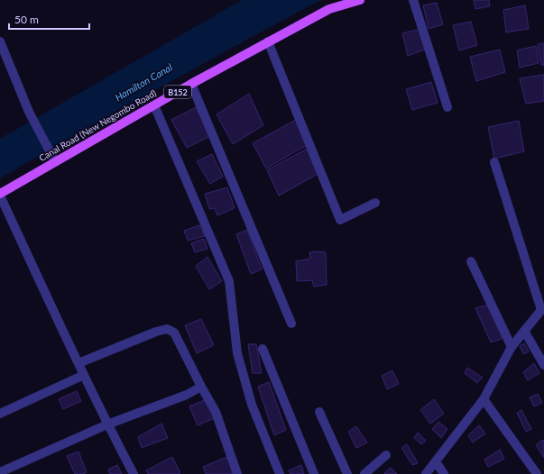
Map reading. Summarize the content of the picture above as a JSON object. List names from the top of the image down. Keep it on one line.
{"streets":{"main road":["B152","Canal Road (New Negombo Road)"]},"water":["Hamilton Canal"],"scale_bar":"50 m"}
